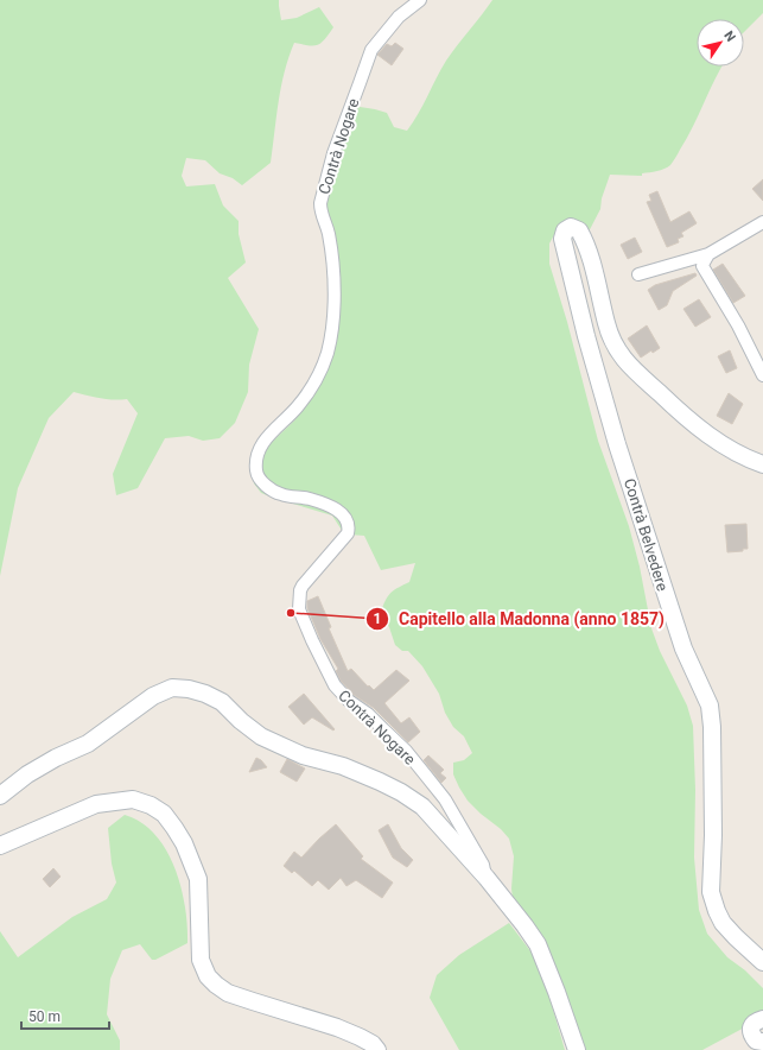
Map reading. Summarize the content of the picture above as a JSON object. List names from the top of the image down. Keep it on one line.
{"streets":{"street":["Contrà Nogare","Contrà Belvedere"]},"places":["Capitello alla Madonna (anno 1857)"],"scale_bar":"50 m","north":"top right"}
